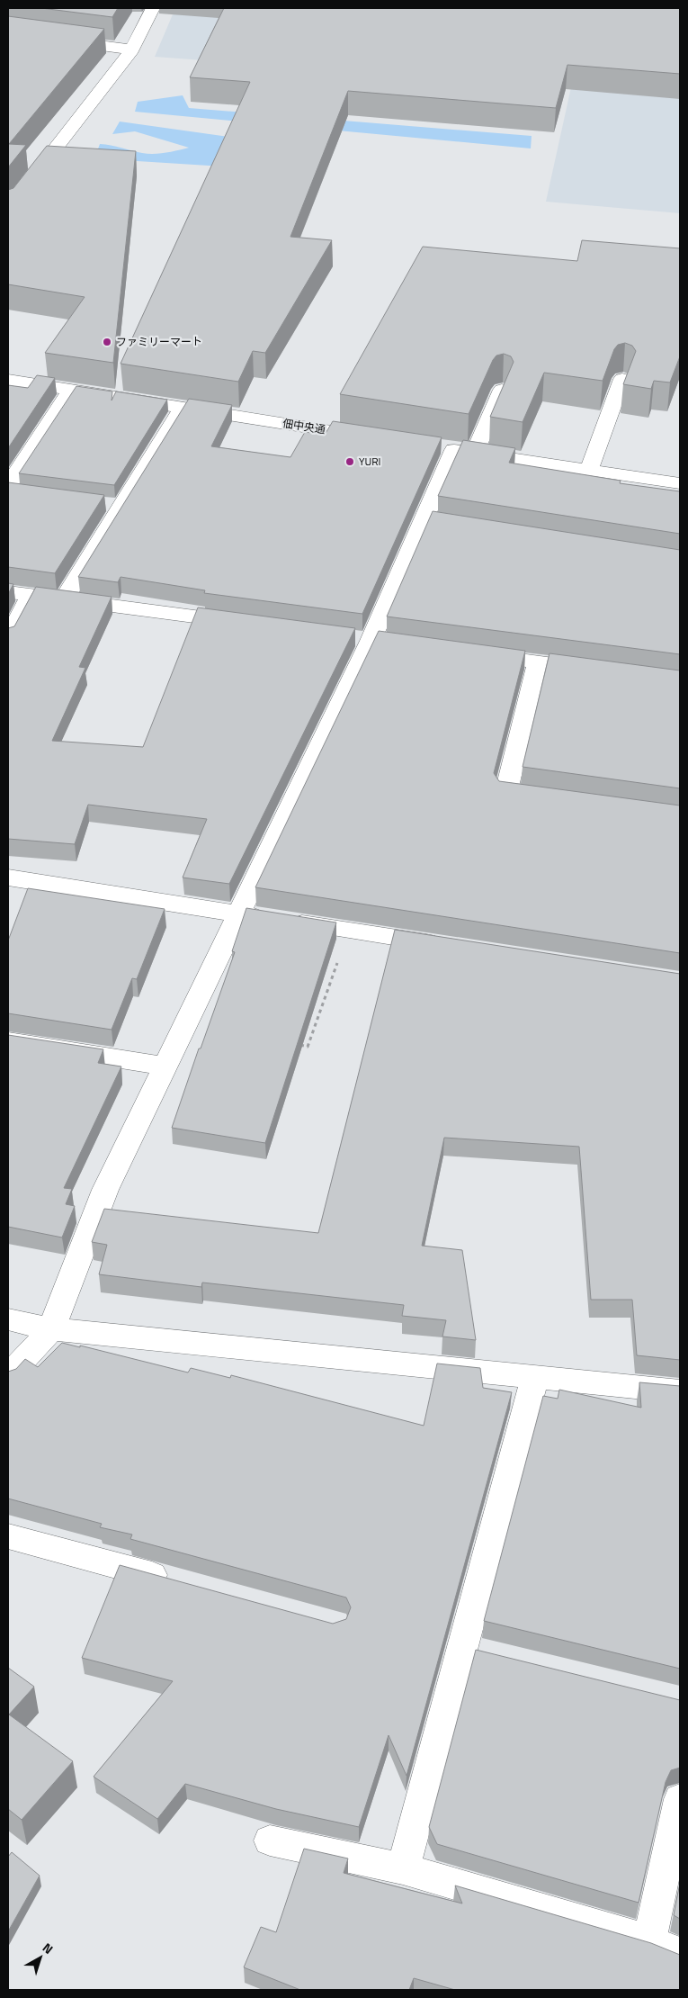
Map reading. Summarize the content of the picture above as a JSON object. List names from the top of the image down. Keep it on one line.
{"streets":{"street":["佃中央通"]},"places":["ファミリーマート","YURI"],"north":"top right"}
